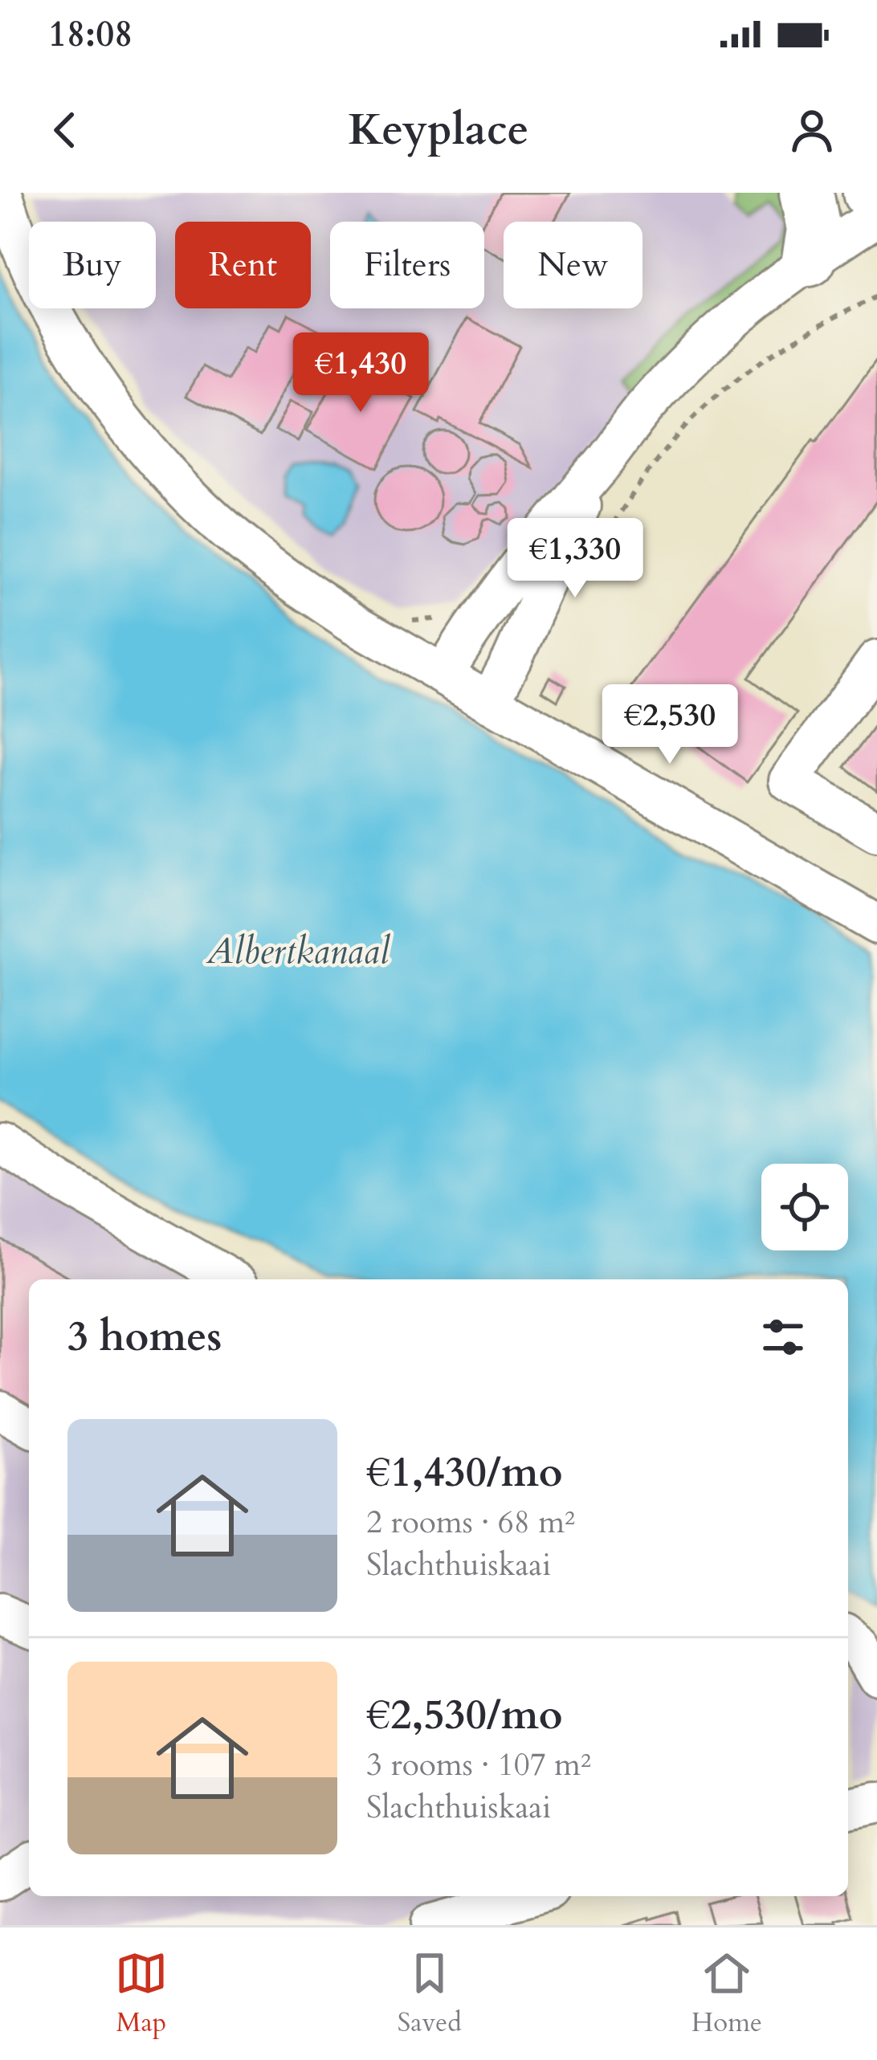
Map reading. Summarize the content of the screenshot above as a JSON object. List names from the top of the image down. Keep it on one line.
{"water":["Albertkanaal"],"page":{"status":"18:08","header":"Keyplace","chip":["Buy","Rent","Filters","New"],"price":["€1,430","€1,330","€2,530"],"heading":"3 homes","list":[{"name":"€1,430/mo","note":"2 rooms · 68 m² · Slachthuiskaai"},{"name":"€2,530/mo","note":"3 rooms · 107 m² · Slachthuiskaai"}],"tabs":["Map","Saved","Home"]}}
